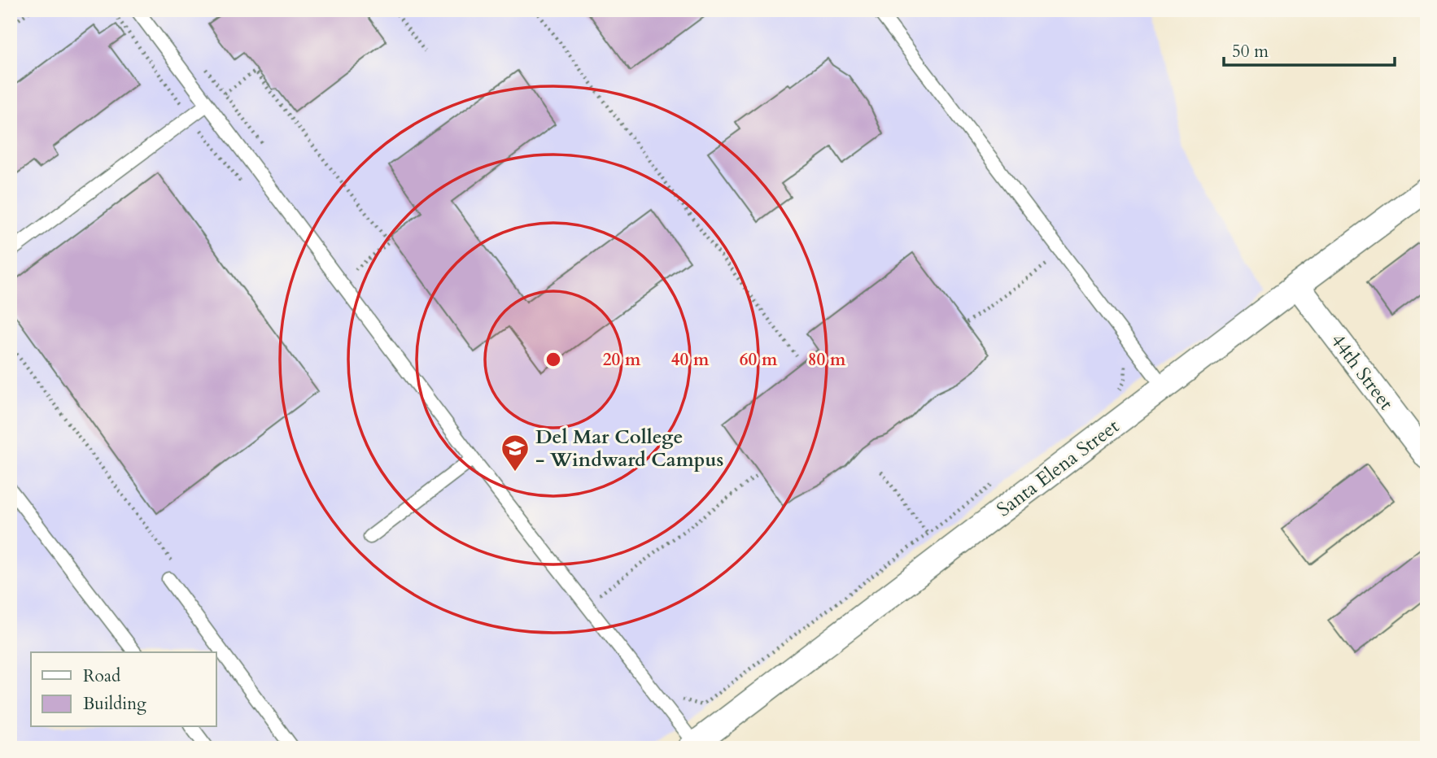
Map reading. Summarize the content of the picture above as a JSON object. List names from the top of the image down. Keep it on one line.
{"streets":{"street":["44th Street","Santa Elena Street"]},"crossings":[["44th Street","Santa Elena Street"]],"places":{"school or university":["Del Mar College - Windward Campus"]},"legend":["Road","Building"],"scale_bar":"50 m","rings":["20 m","40 m","60 m","80 m"]}
